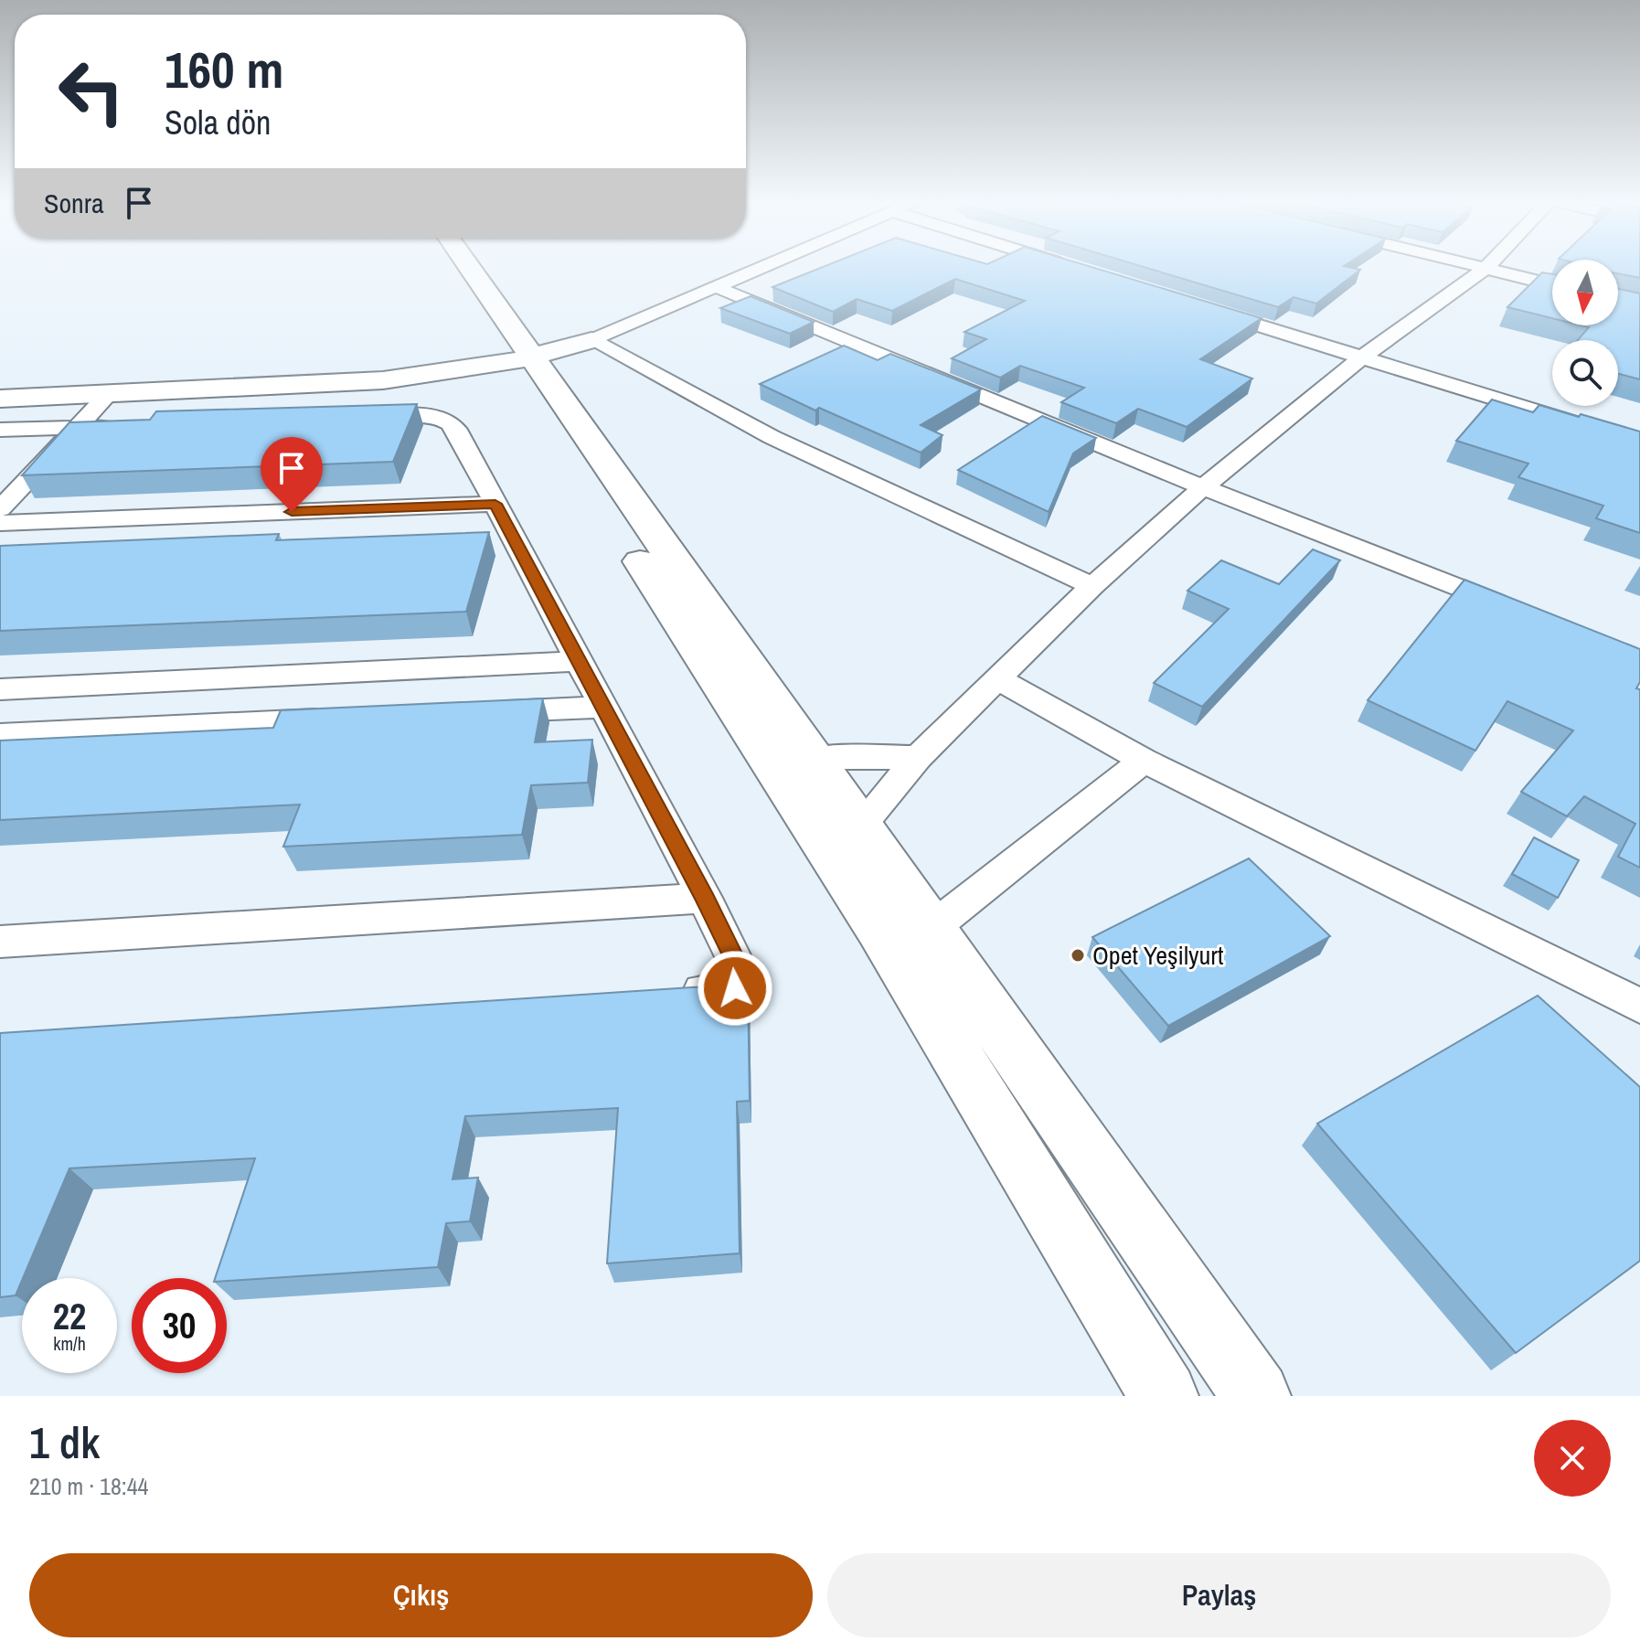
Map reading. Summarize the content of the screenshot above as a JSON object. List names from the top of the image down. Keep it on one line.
{"places":["Opet Yeşilyurt"],"north":"bottom","page":{"turn":["160 m","Sola dön"],"then":"Sonra","speed":"22 km/h","limit":"30","heading":["1 dk","210 m · 18:44"],"buttons":["Çıkış","Paylaş"]}}
